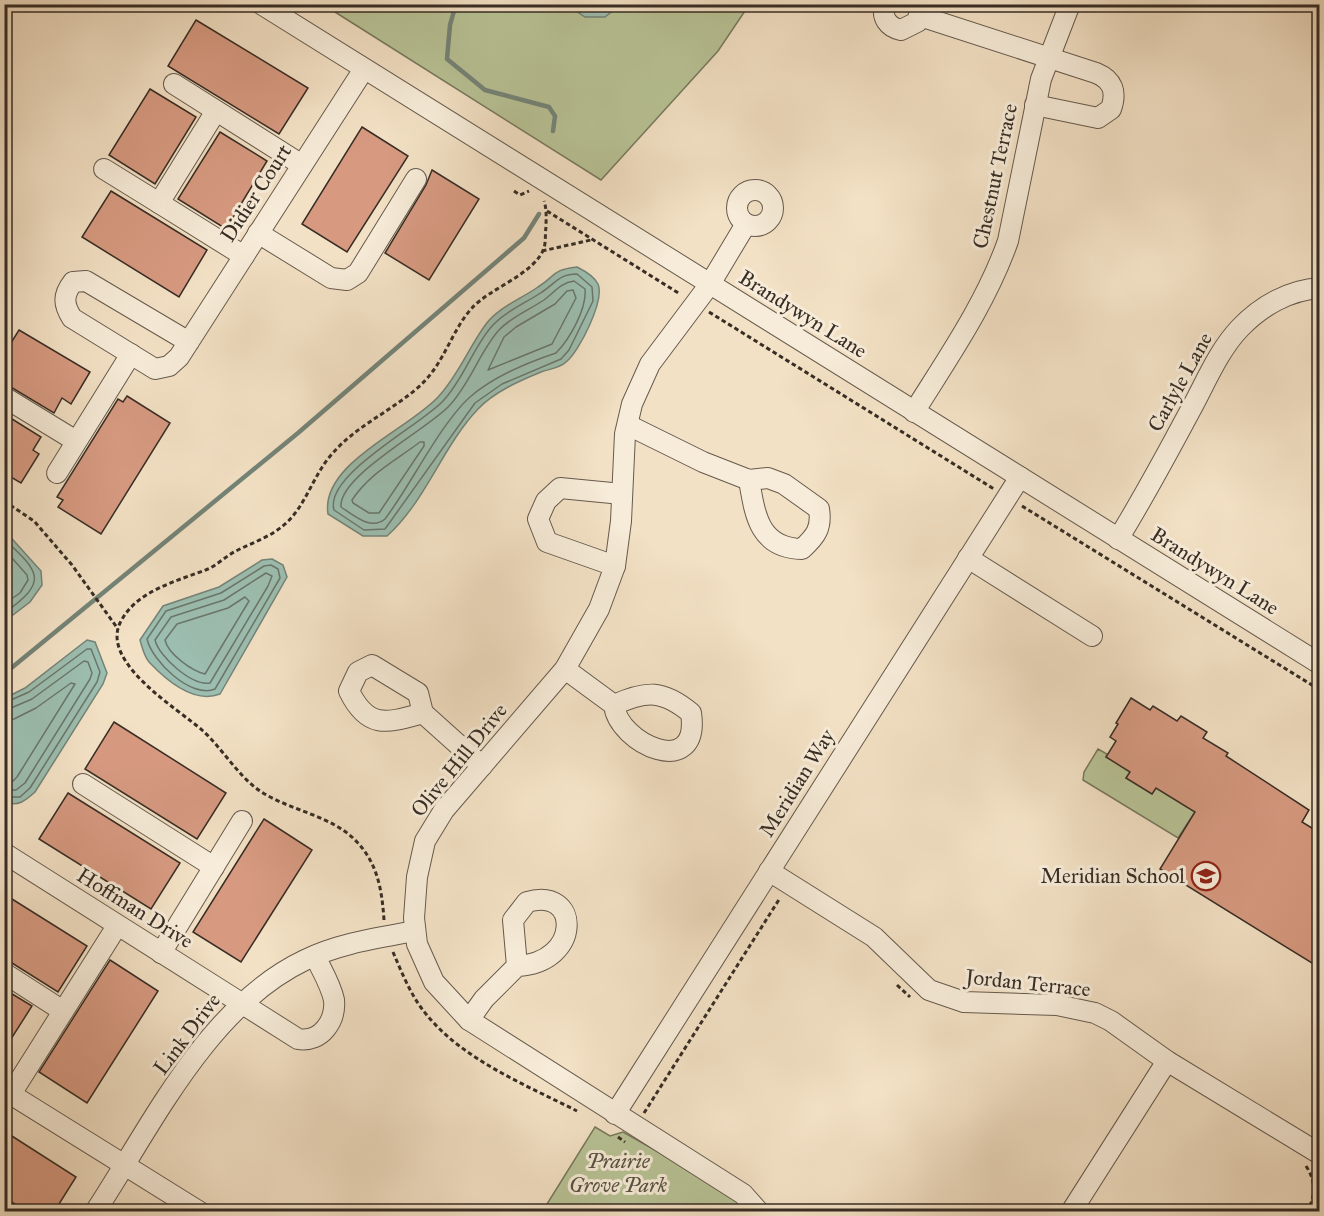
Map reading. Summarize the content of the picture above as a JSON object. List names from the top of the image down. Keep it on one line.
{"streets":{"street":["Chestnut Terrace","Didier Court","Brandywyn Lane","Carlyle Lane","Olive Hill Drive","Meridian Way","Hoffman Drive","Jordan Terrace","Link Drive"]},"crossings":[["Chestnut Terrace","Brandywyn Lane"],["Didier Court","Brandywyn Lane"],["Brandywyn Lane","Carlyle Lane"],["Brandywyn Lane","Olive Hill Drive"],["Brandywyn Lane","Meridian Way"],["Olive Hill Drive","Meridian Way"],["Olive Hill Drive","Link Drive"],["Meridian Way","Jordan Terrace"],["Hoffman Drive","Link Drive"]],"parks":["Prairie Grove Park"],"places":{"school or university":["Meridian School"]}}
